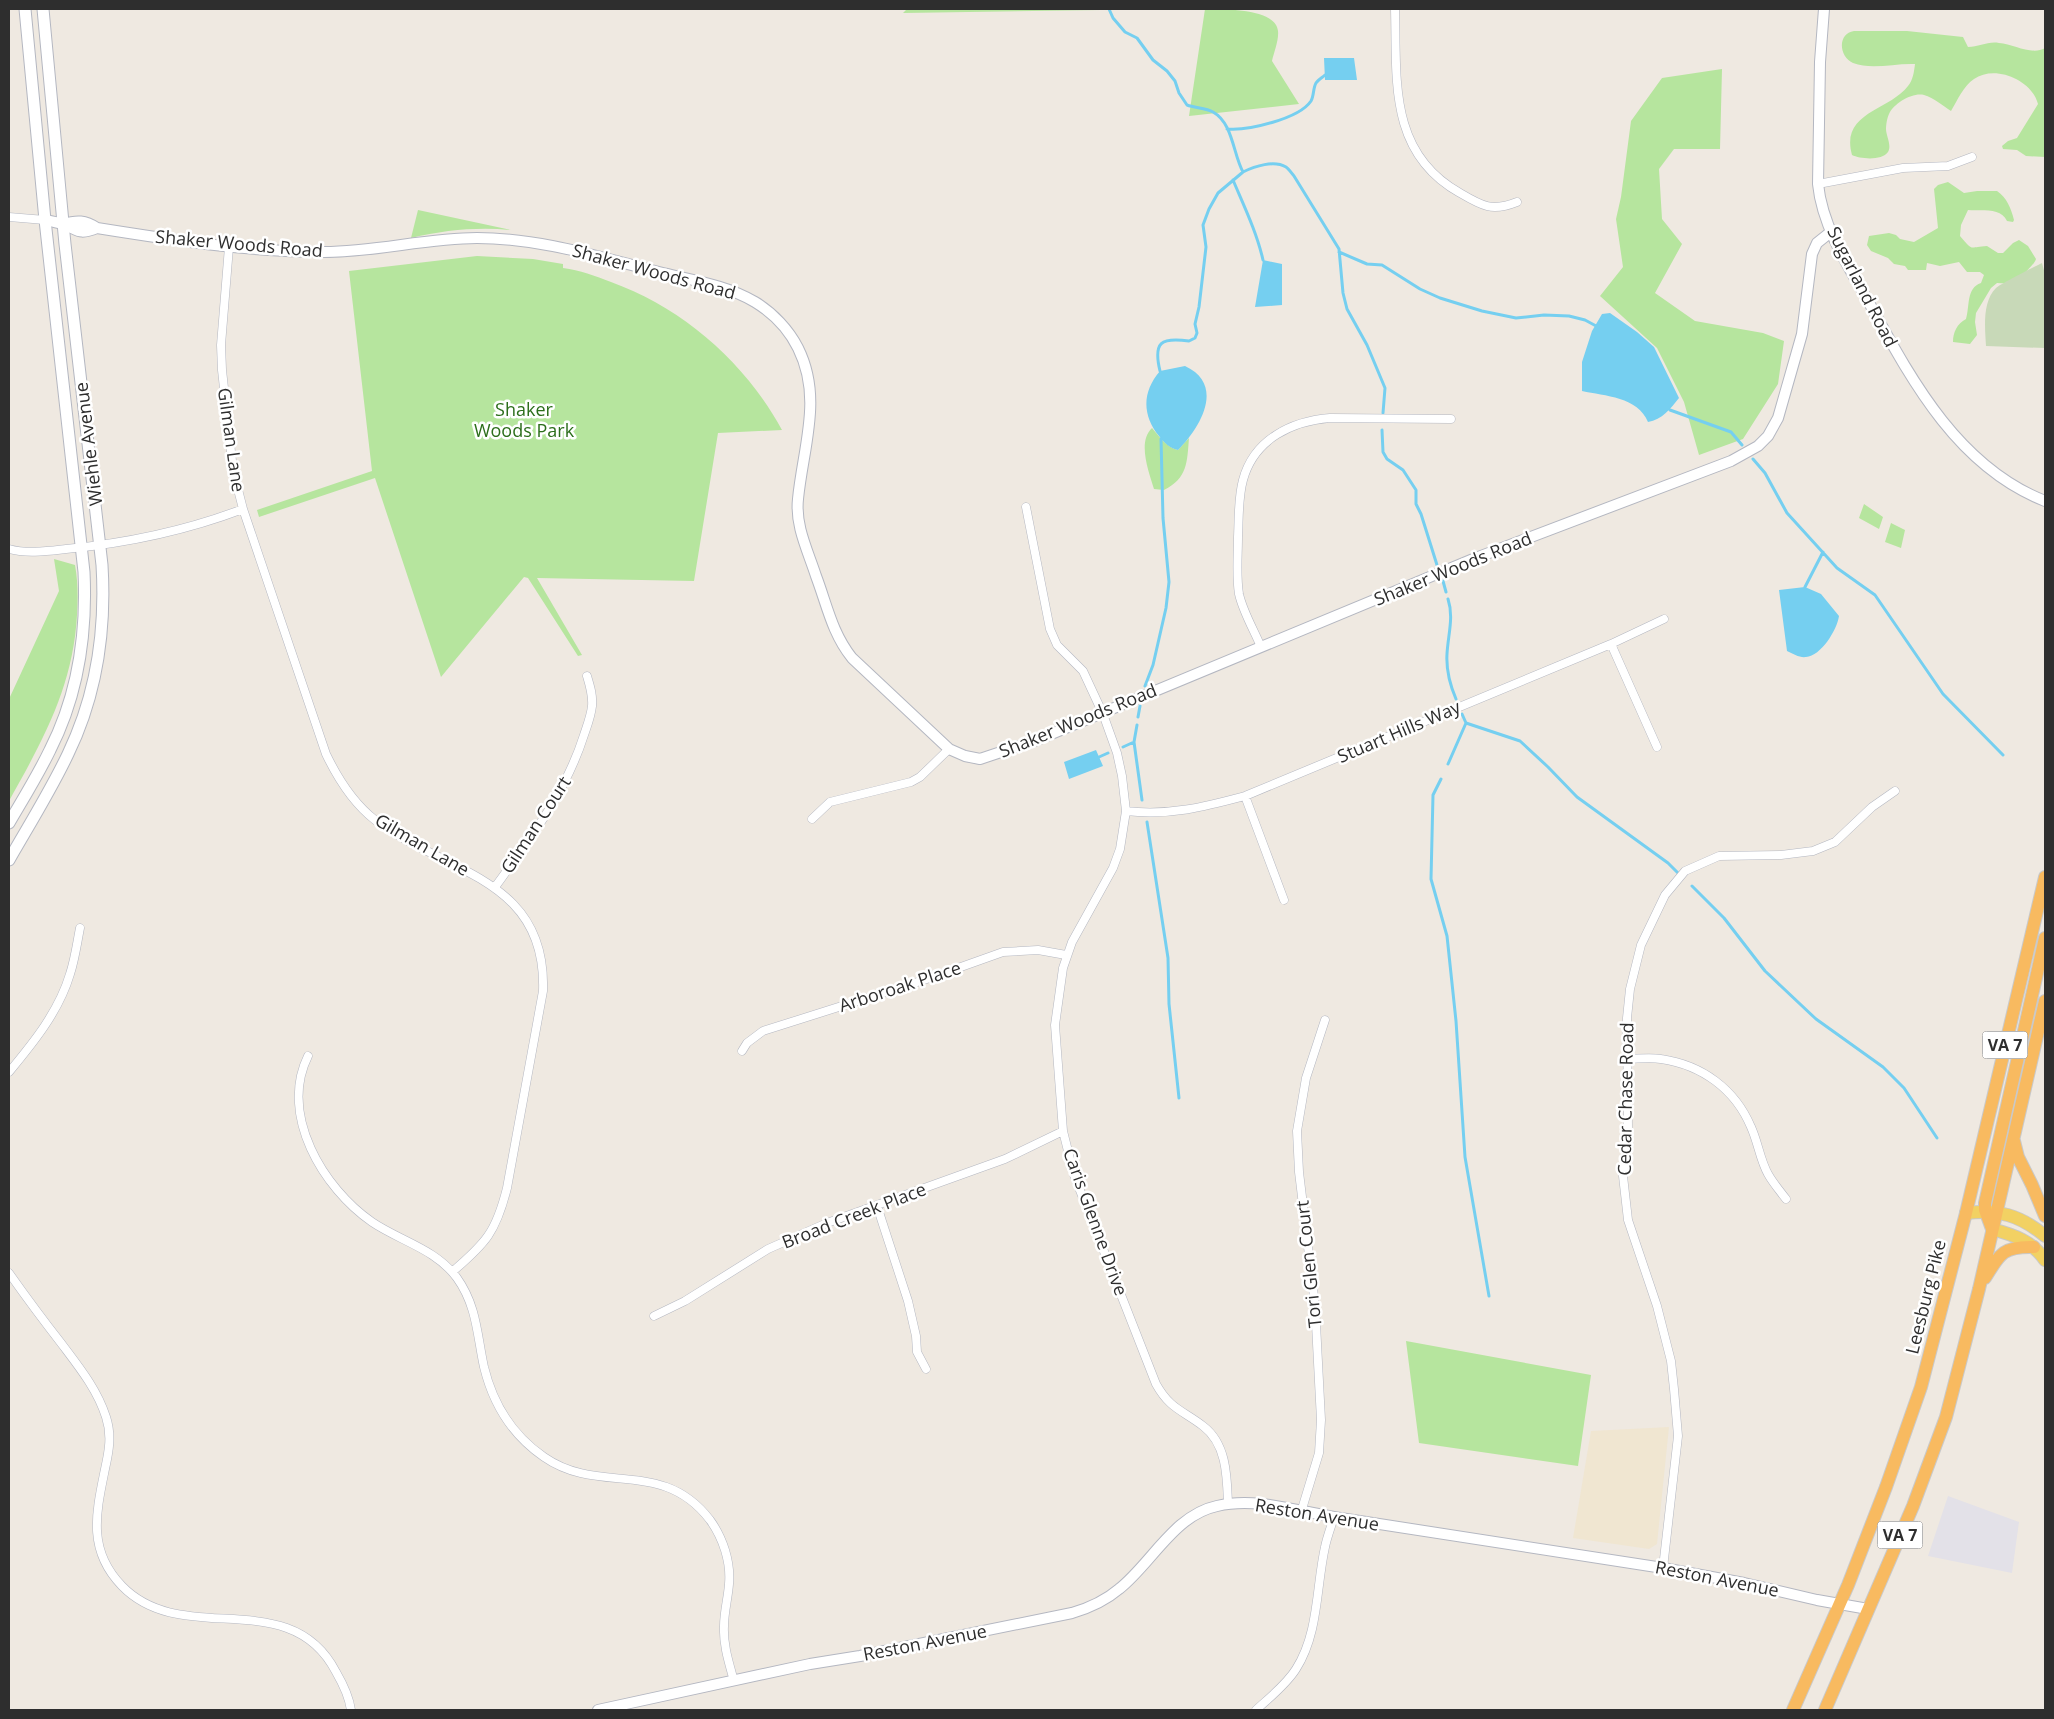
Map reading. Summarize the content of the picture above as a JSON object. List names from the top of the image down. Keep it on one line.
{"streets":{"highway":["VA 7","Leesburg Pike"],"main road":["Wiehle Avenue"],"street":["Shaker Woods Road","Sugarland Road","Gilman Lane","Stuart Hills Way","Gilman Court","Arboroak Place","Cedar Chase Road","Broad Creek Place","Caris Glenne Drive","Tori Glen Court","Reston Avenue"]},"crossings":[["Shaker Woods Road","Sugarland Road"],["Shaker Woods Road","Gilman Lane"],["Shaker Woods Road","Wiehle Avenue"],["Shaker Woods Road","Caris Glenne Drive"],["Gilman Lane","Gilman Court"],["Stuart Hills Way","Caris Glenne Drive"],["Arboroak Place","Caris Glenne Drive"],["VA 7","Reston Avenue"],["Cedar Chase Road","Reston Avenue"],["Broad Creek Place","Caris Glenne Drive"],["Caris Glenne Drive","Reston Avenue"],["Tori Glen Court","Reston Avenue"],["Leesburg Pike","Reston Avenue"]],"parks":["Shaker Woods Park"]}
